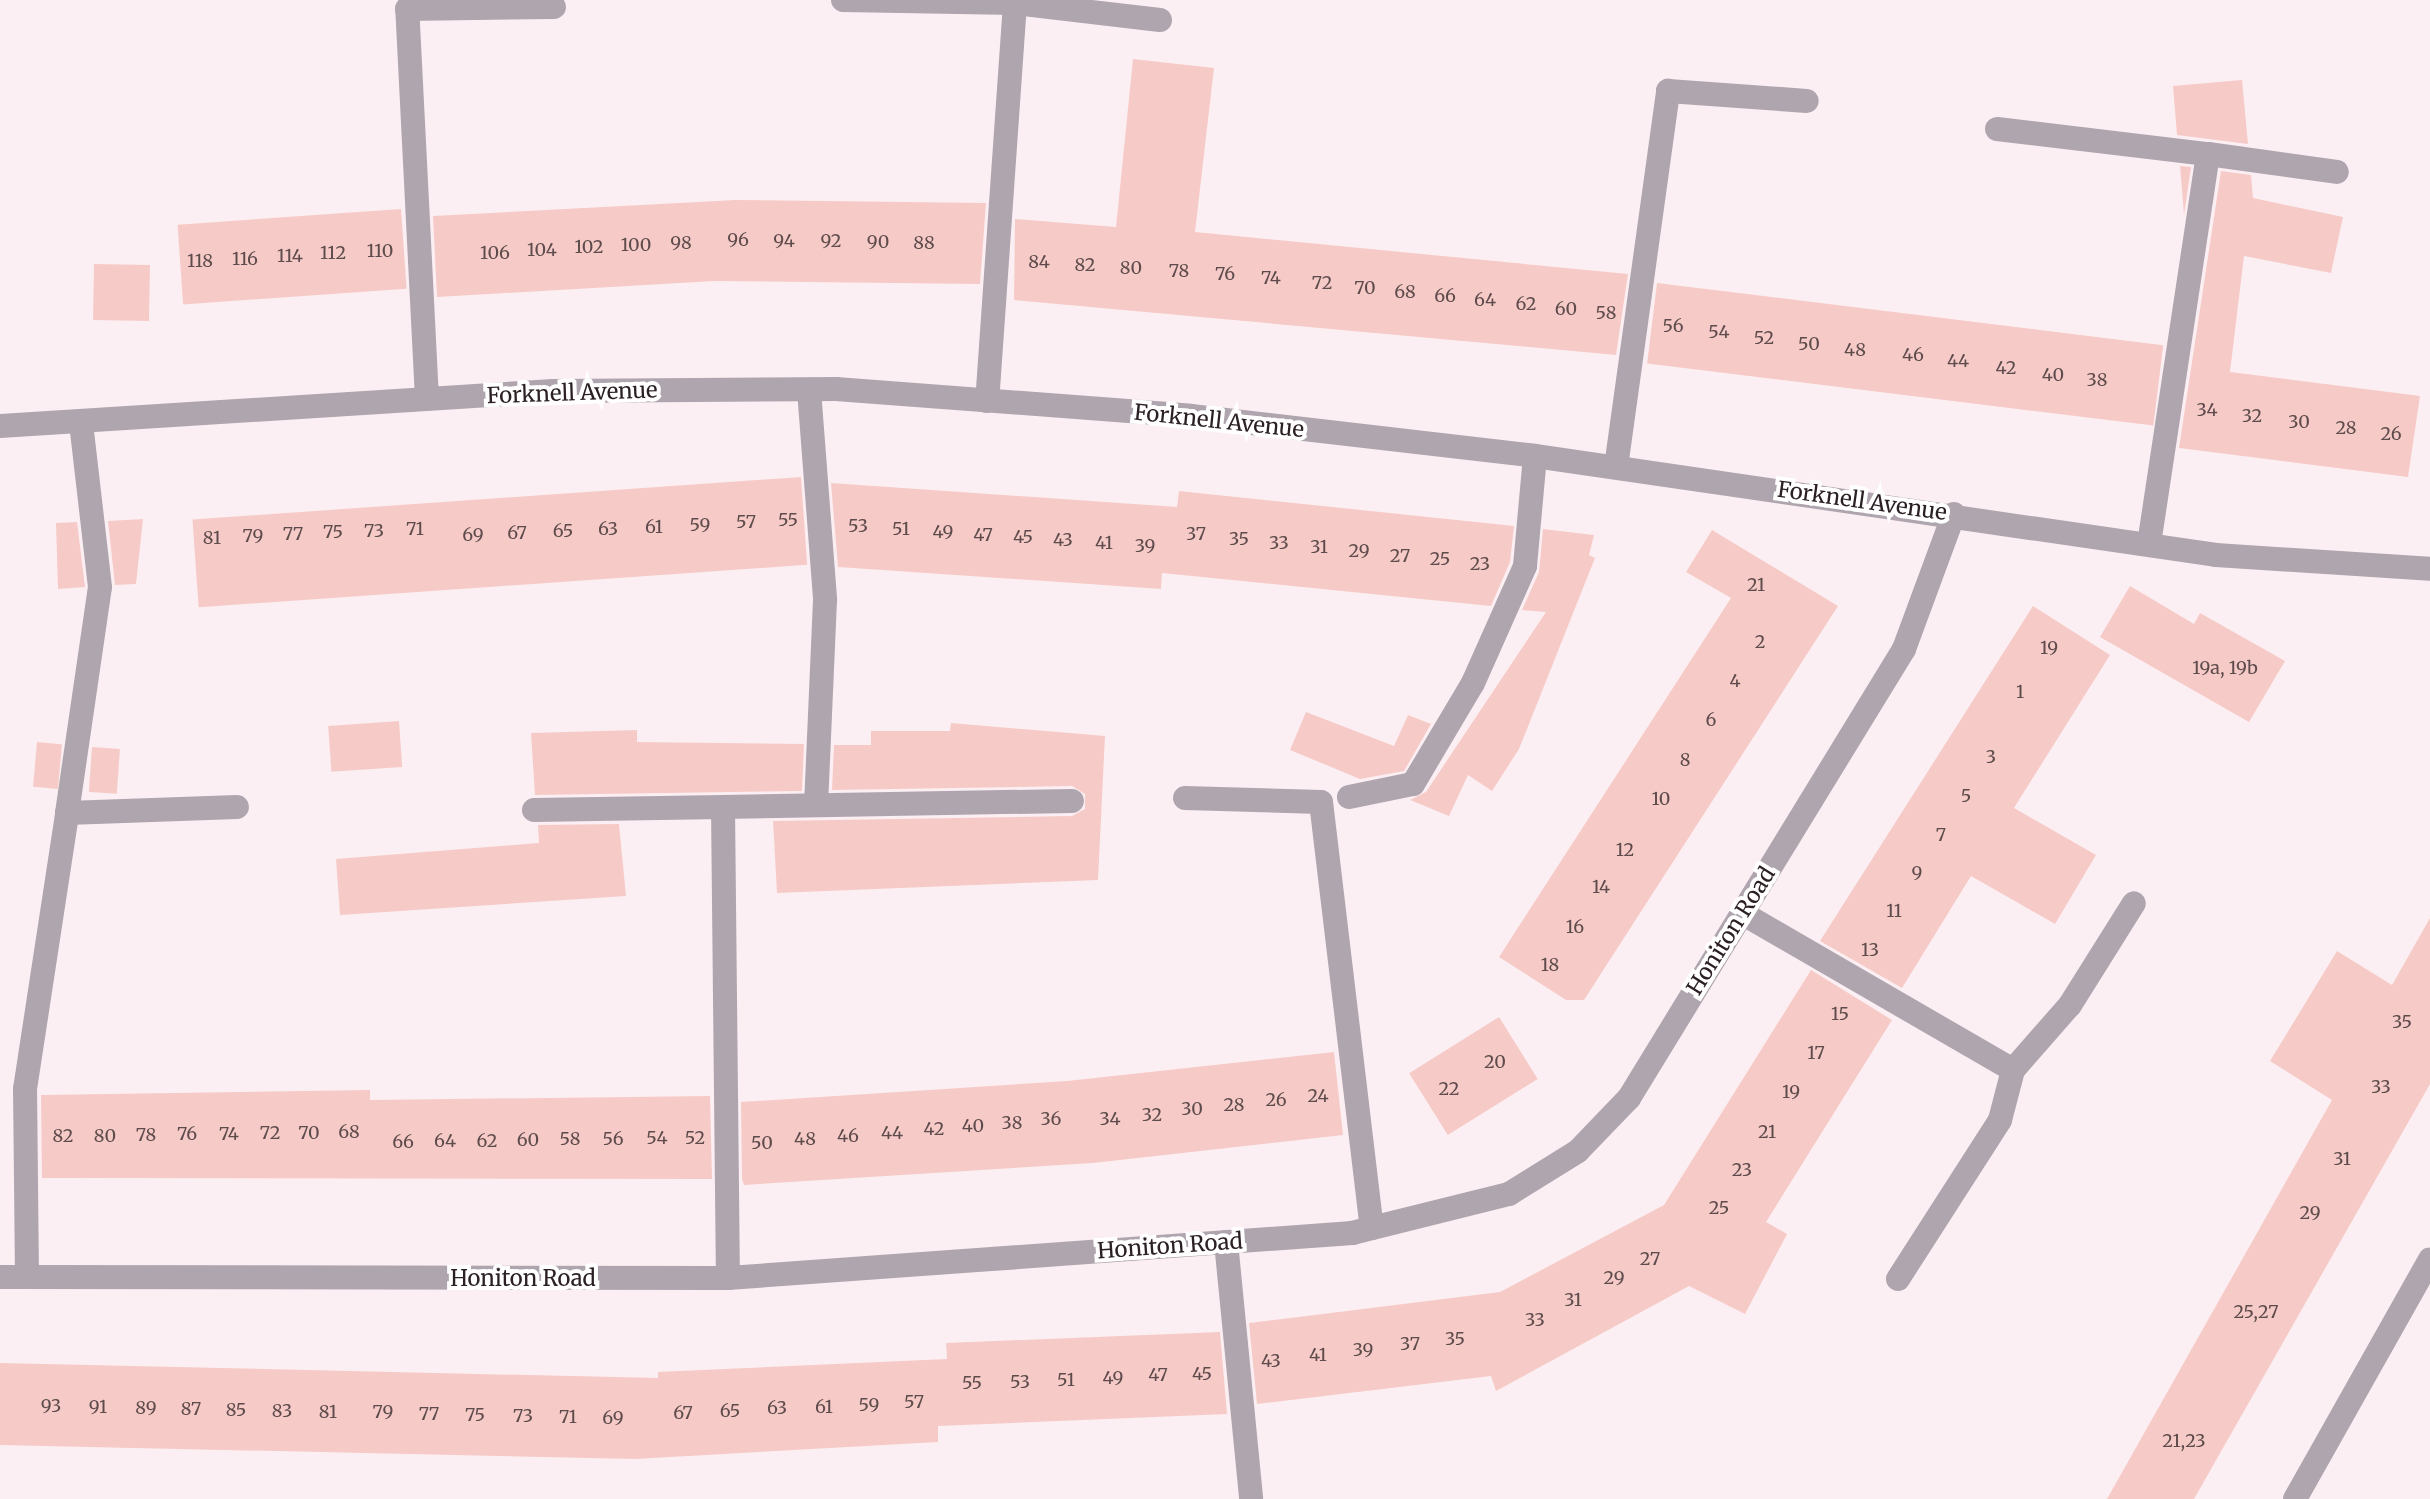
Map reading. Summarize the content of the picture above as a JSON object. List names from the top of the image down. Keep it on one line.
{"streets":{"street":["Forknell Avenue","Honiton Road"]},"crossings":[["Forknell Avenue","Honiton Road"]],"house_numbers":["96","94","92","90","98","88","100","102","104","110","112","106","114","116","118","84","82","80","78","76","74","72","70","68","66","64","62","60","58","56","54","52","50","48","46","44","42","40","38","34","32","30","28","26","55","57","59","53","61","71","63","51","73","65","75","49","67","77","37","69","47","79","45","81","35","43","41","33","39","31","29","27","25","23","21","2","19","19a, 19b","4","1","6","3","8","5","10","7","12","9","14","11","16","13","18","15","35","17","20","33","22","19","24","26","28","30","32","36","34","38","40","42","68","21","72","70","44","76","74","78","82","80","46","54","52","58","56","48","60","64","62","66","50","31","23","25","29","27","29","31","25,27","33","35","37","39","41","43","45","47","49","51","53","55","57","59","93","91","61","89","63","87","85","83","65","81","79","67","77","75","73","71","69","21,23"]}
